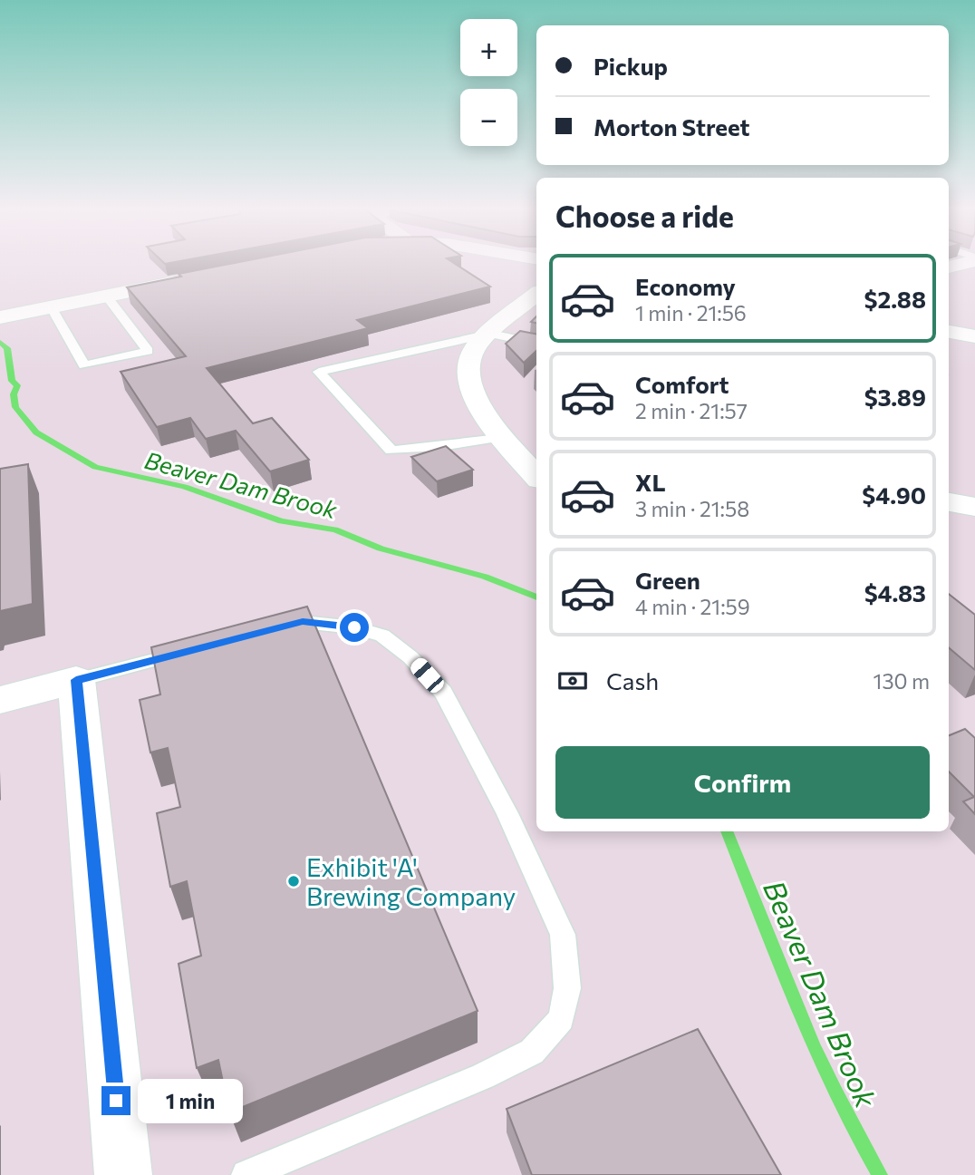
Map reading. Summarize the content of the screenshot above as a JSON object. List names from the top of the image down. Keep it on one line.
{"water":["Beaver Dam Brook"],"places":["Exhibit 'A' Brewing Company"],"page":{"map_buttons":["+","−"],"banner":["Pickup","Morton Street"],"heading":"Choose a ride","list":[{"name":"Economy","note":"1 min · 21:56","value":"$2.88"},{"name":"Comfort","note":"2 min · 21:57","value":"$3.89"},{"name":"XL","note":"3 min · 21:58","value":"$4.90"},{"name":"Green","note":"4 min · 21:59","value":"$4.83"}],"pay":["Cash","130 m"],"buttons":"Confirm","bubble":"1 min"}}
